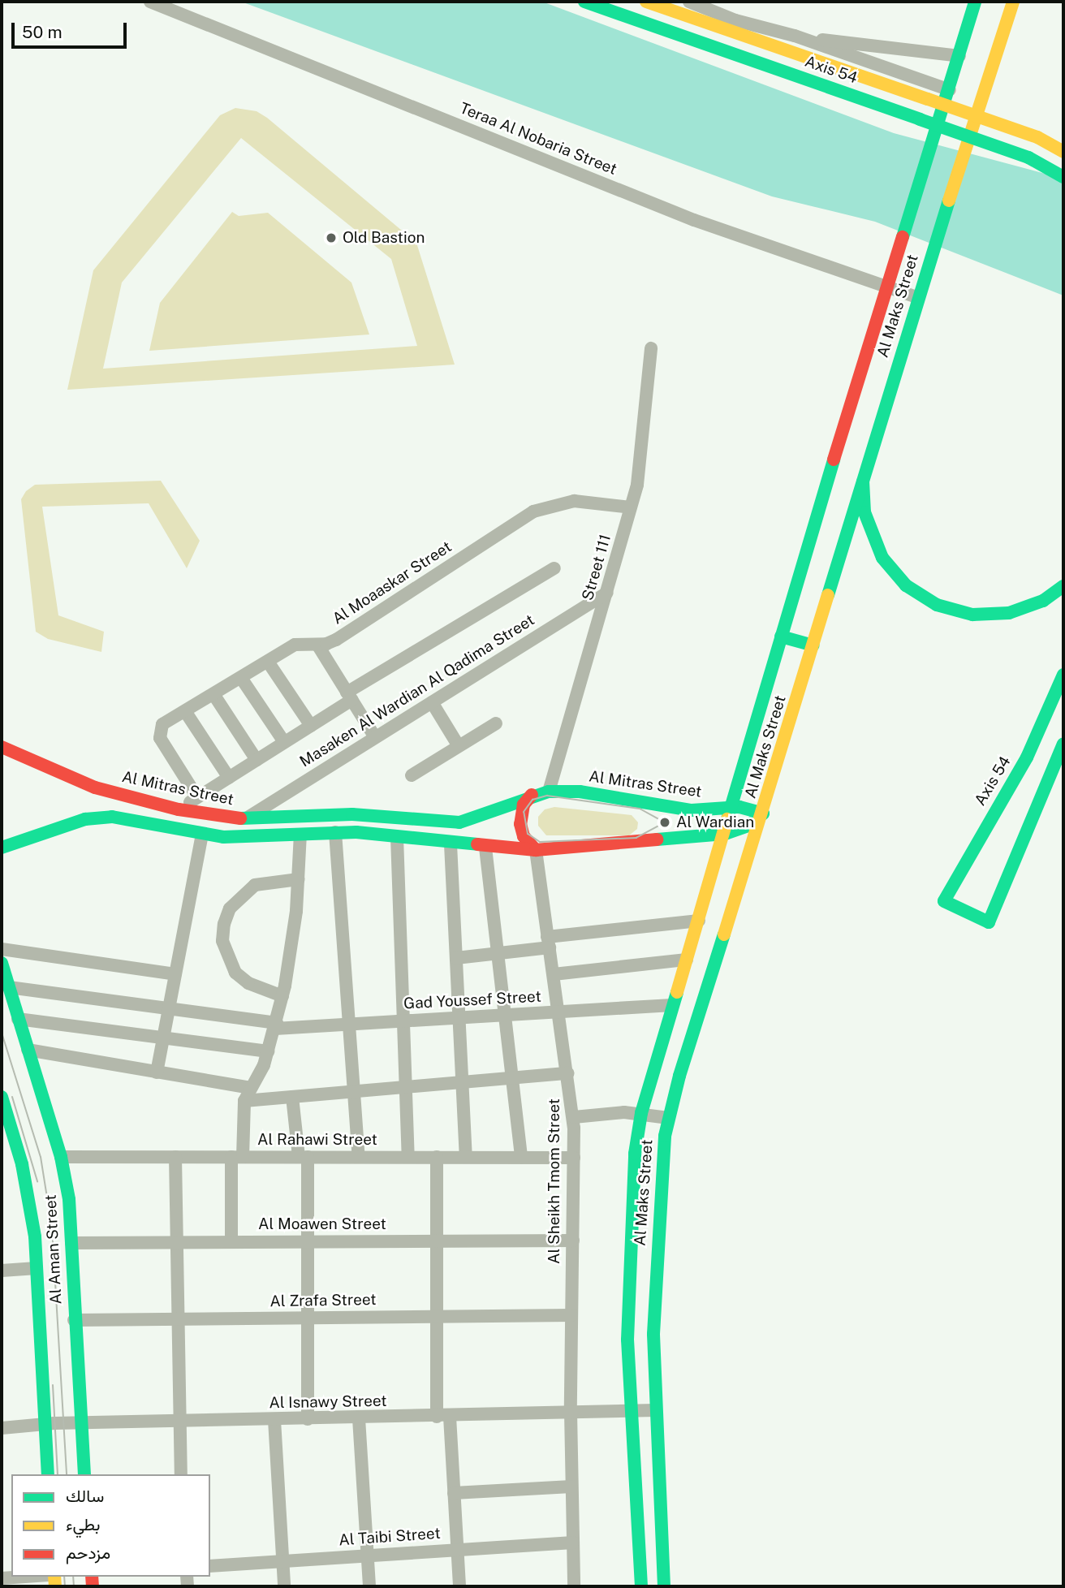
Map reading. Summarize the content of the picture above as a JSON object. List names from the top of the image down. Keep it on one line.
{"streets":{"main road":["Axis 54","Al Maks Street","Al Mitras Street","Al Aman Street"],"street":["Teraa Al Nobaria Street","Street 111","Al Moaaskar Street","Masaken Al Wardian Al Qadima Street","Gad Youssef Street","Al Rahawi Street","Al Sheikh Tmom Street","Al Moawen Street","Al Zrafa Street","Al Isnawy Street","Al Taibi Street"]},"crossings":[["Teraa Al Nobaria Street","Al Maks Street"],["Al Maks Street","Al Mitras Street"],["Al Maks Street","Gad Youssef Street"],["Al Maks Street","Al Isnawy Street"],["Street 111","Al Moaaskar Street"],["Street 111","Masaken Al Wardian Al Qadima Street"],["Street 111","Al Mitras Street"],["Masaken Al Wardian Al Qadima Street","Al Mitras Street"],["Gad Youssef Street","Al Sheikh Tmom Street"],["Gad Youssef Street","Al Aman Street"],["Al Rahawi Street","Al Sheikh Tmom Street"],["Al Rahawi Street","Al Aman Street"],["Al Sheikh Tmom Street","Al Moawen Street"],["Al Sheikh Tmom Street","Al Zrafa Street"],["Al Sheikh Tmom Street","Al Isnawy Street"],["Al Sheikh Tmom Street","Al Taibi Street"],["Al Moawen Street","Al Aman Street"],["Al Aman Street","Al Zrafa Street"],["Al Aman Street","Al Isnawy Street"]],"places":["Old Bastion","Al Wardian"],"legend":["سالك","بطيء","مزدحم"],"scale_bar":"50 m"}
